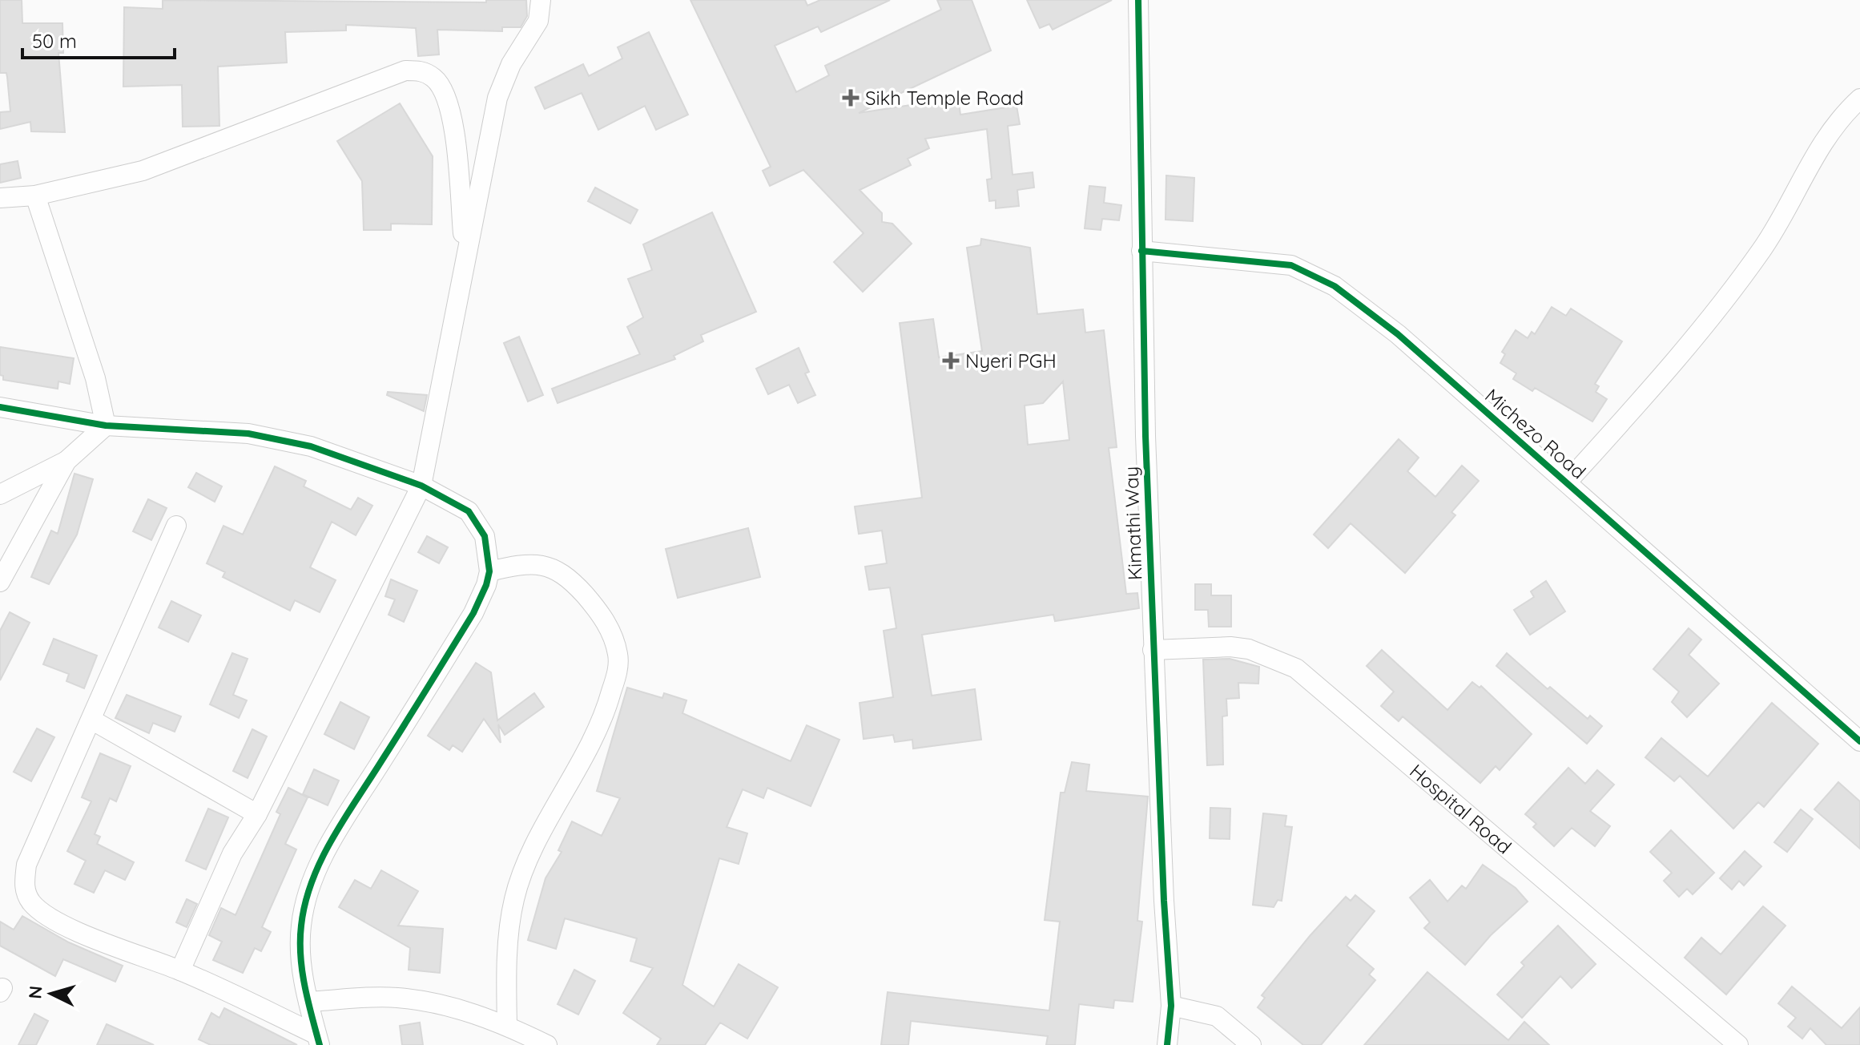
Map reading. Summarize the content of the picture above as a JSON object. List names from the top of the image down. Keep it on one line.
{"streets":{"street":["Michezo Road","Kimathi Way","Hospital Road"]},"crossings":[["Michezo Road","Kimathi Way"],["Kimathi Way","Hospital Road"]],"places":{"health":["Sikh Temple Road","Nyeri PGH"]},"scale_bar":"50 m","north":"left"}
